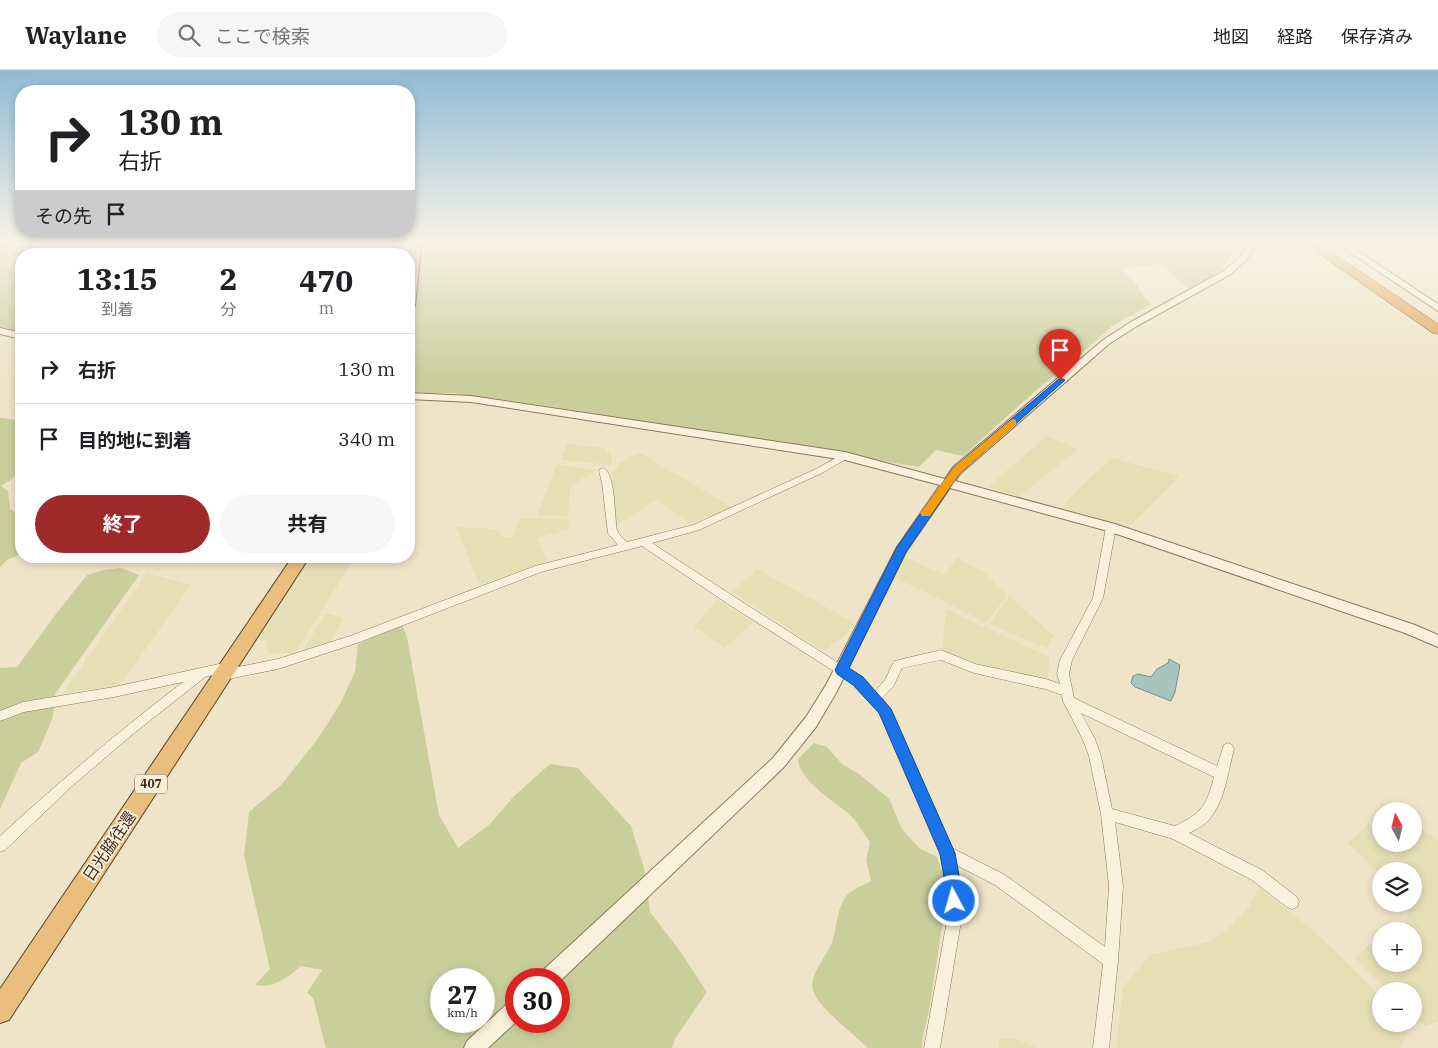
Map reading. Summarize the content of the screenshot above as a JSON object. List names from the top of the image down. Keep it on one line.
{"streets":{"highway":["407","日光脇往還"]},"north":"top","page":{"header":"Waylane","search":"ここで検索","nav":["地図","経路","保存済み"],"turn":["130 m","右折"],"then":"その先","eta":["13:15","到着","2","分","470","m"],"list":[{"name":"右折","value":"130 m"},{"name":"目的地に到着","value":"340 m"}],"buttons":["終了","共有"],"map_buttons":["+","−"],"speed":"27 km/h","limit":"30"}}
